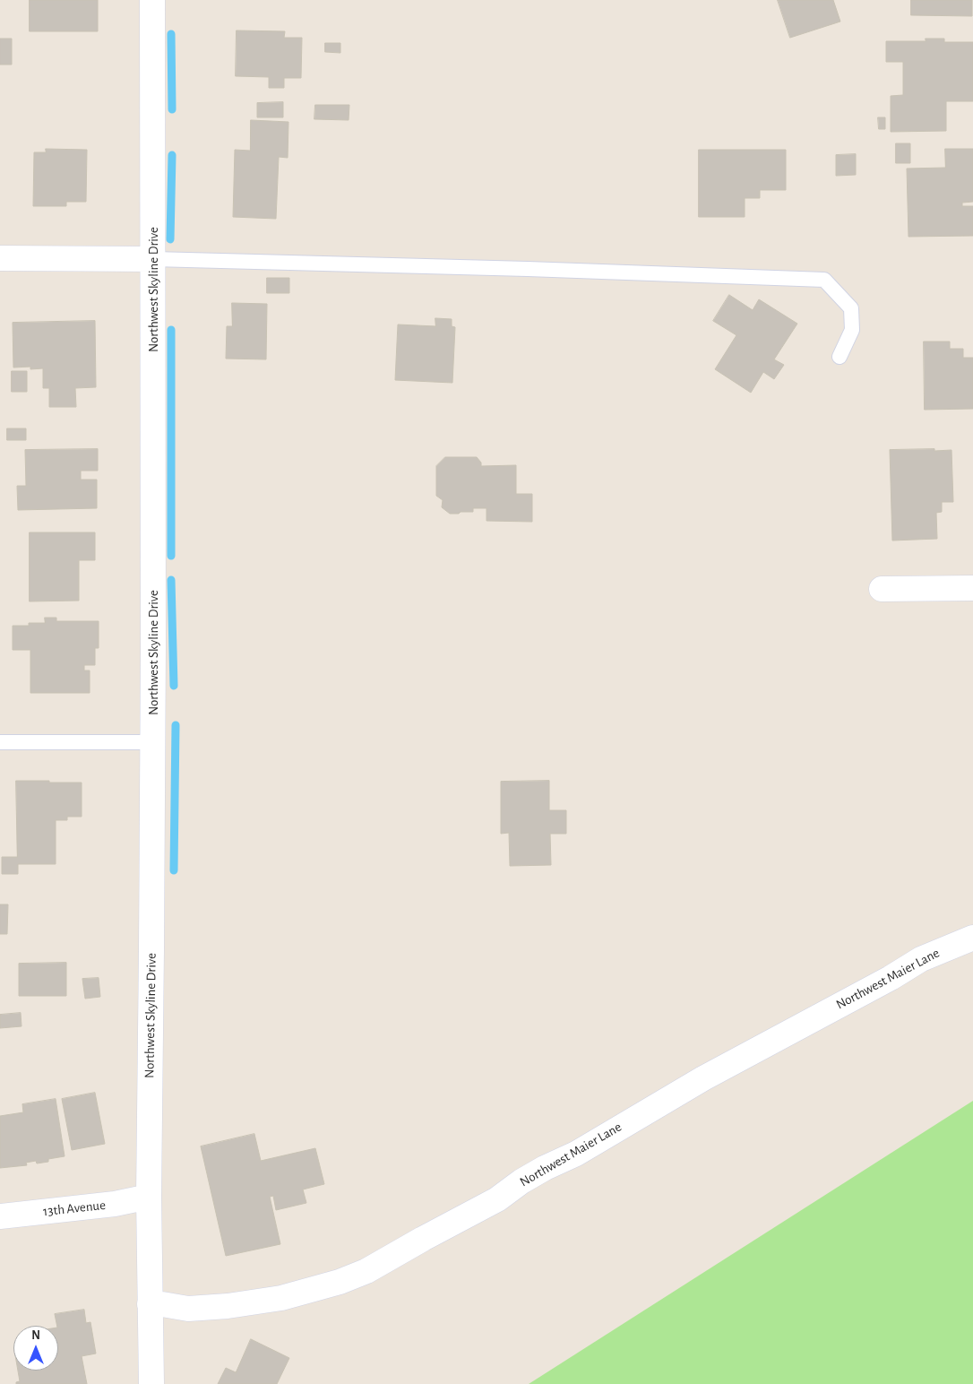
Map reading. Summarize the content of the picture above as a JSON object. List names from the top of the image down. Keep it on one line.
{"streets":{"street":["Northwest Skyline Drive","Northwest Maier Lane","13th Avenue"]},"crossings":[["Northwest Skyline Drive","Northwest Maier Lane"],["Northwest Skyline Drive","13th Avenue"]],"north":"top"}
